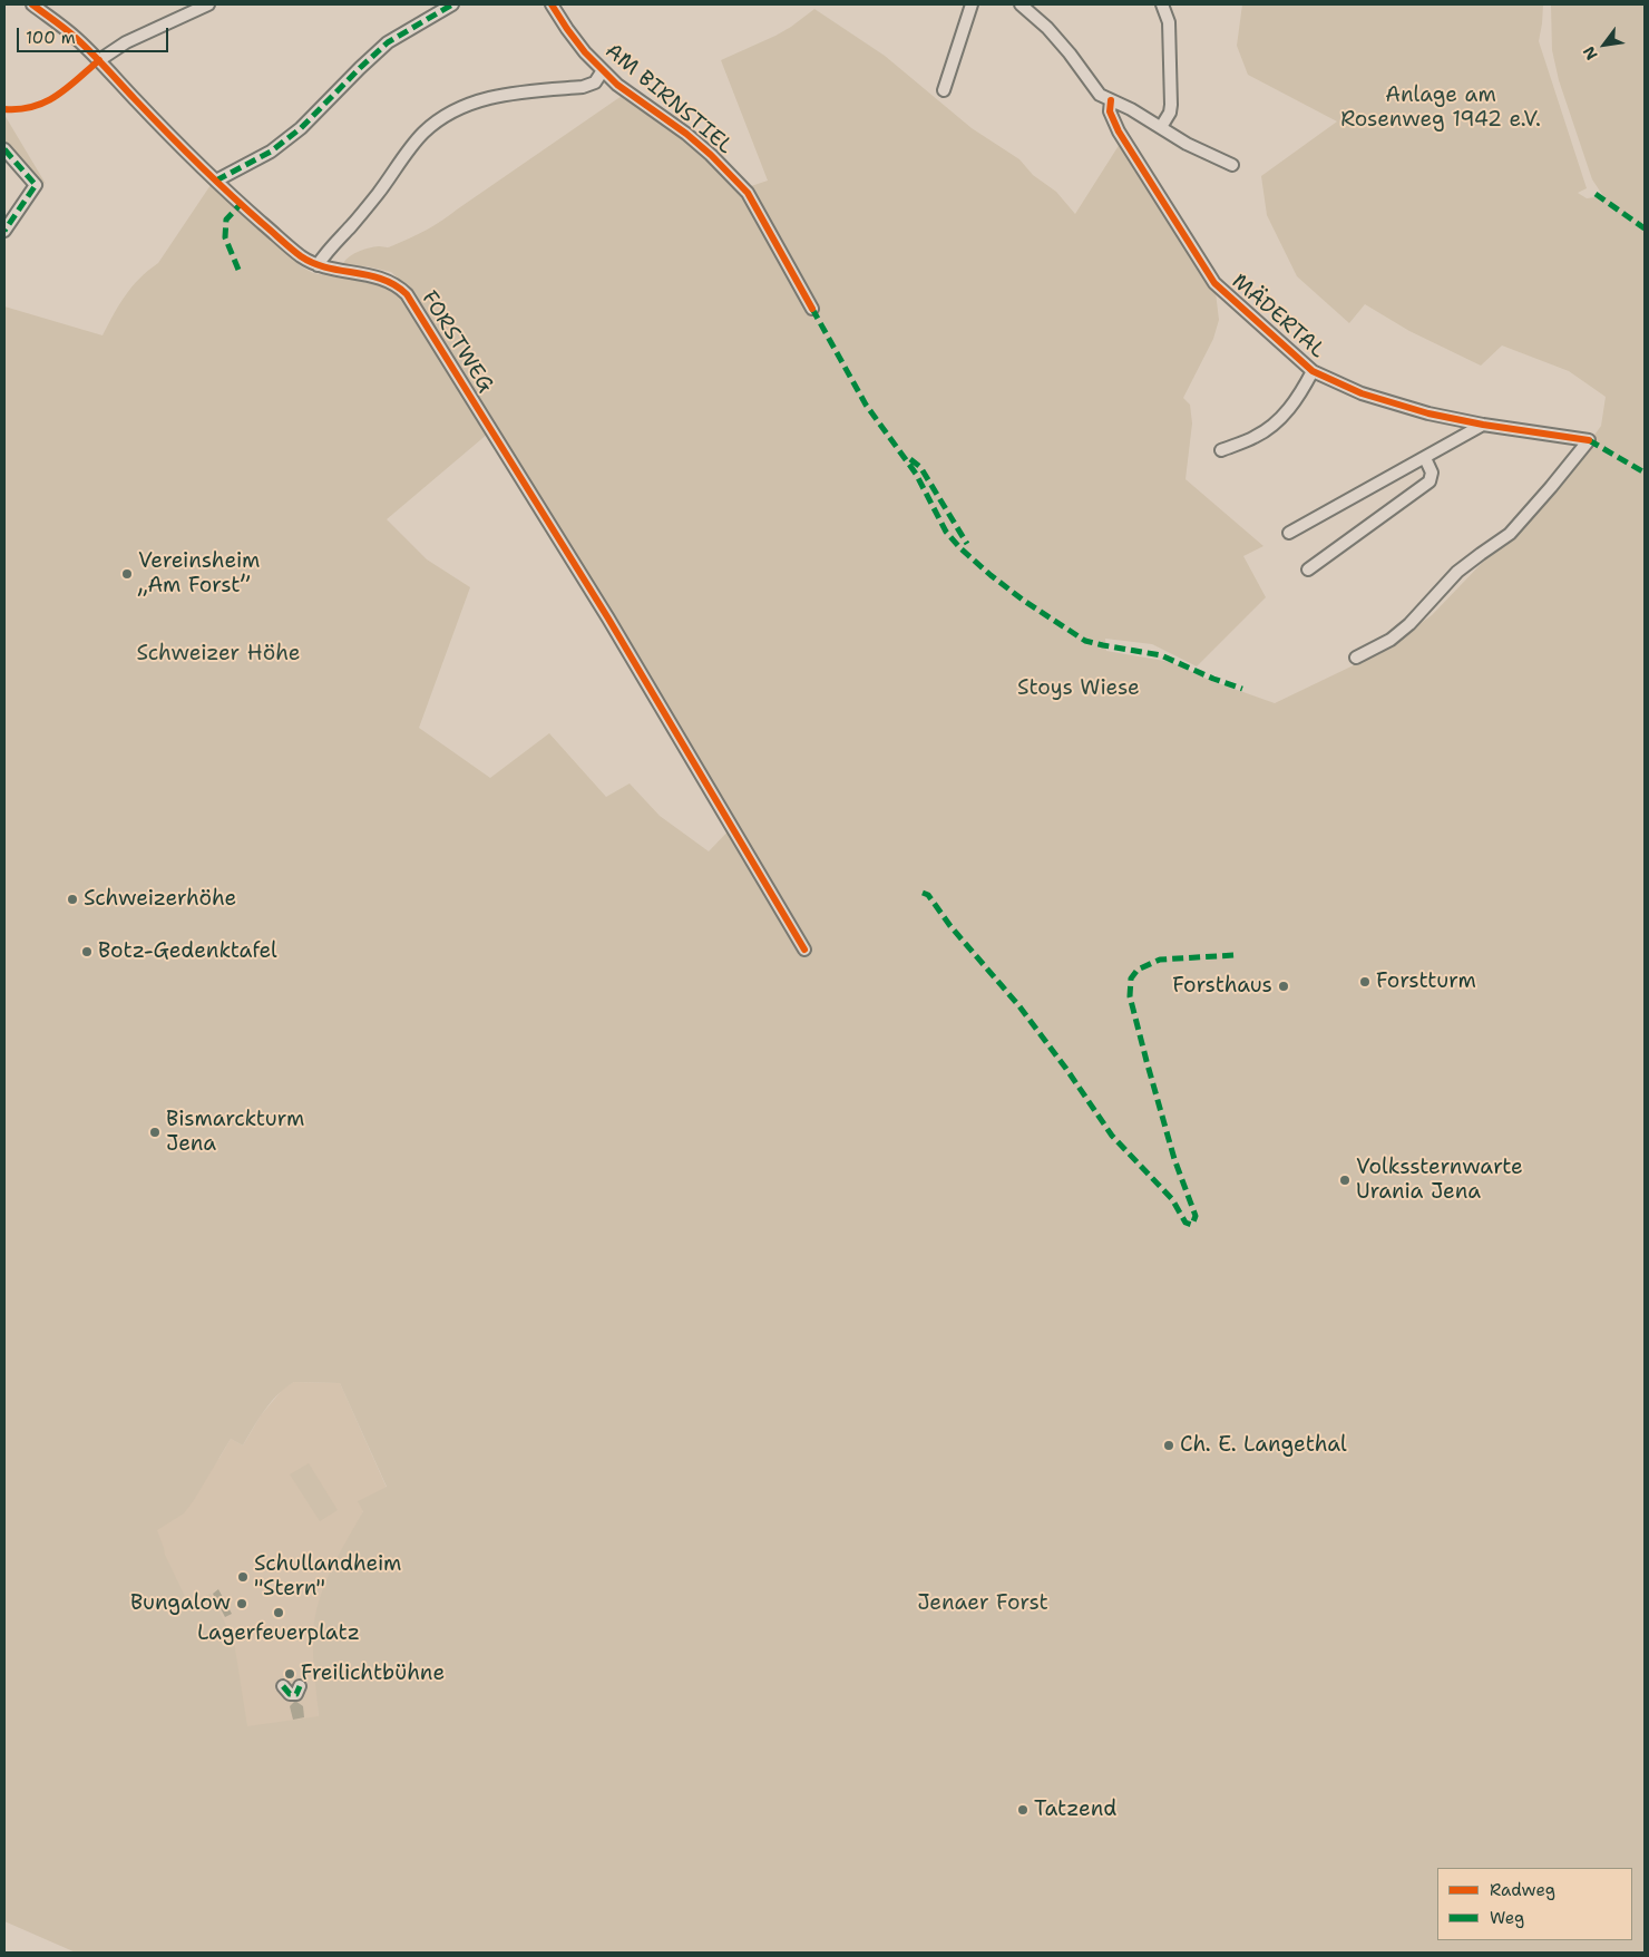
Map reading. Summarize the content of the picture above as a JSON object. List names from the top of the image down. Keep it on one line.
{"streets":{"street":["AM BIRNSTIEL","MÄDERTAL","FORSTWEG"]},"parks":["Anlage am Rosenweg 1942 e.V.","Schweizer Höhe","Stoys Wiese","Jenaer Forst"],"places":["Vereinsheim „Am Forst”","Schweizerhöhe","Botz-Gedenktafel","Forstturm","Forsthaus","Bismarckturm Jena","Volkssternwarte Urania Jena","Ch. E. Langethal","Schullandheim \"Stern\"","Bungalow","Lagerfeuerplatz","Freilichtbühne","Tatzend"],"legend":["Radweg","Weg"],"scale_bar":"100 m","north":"bottom left"}
